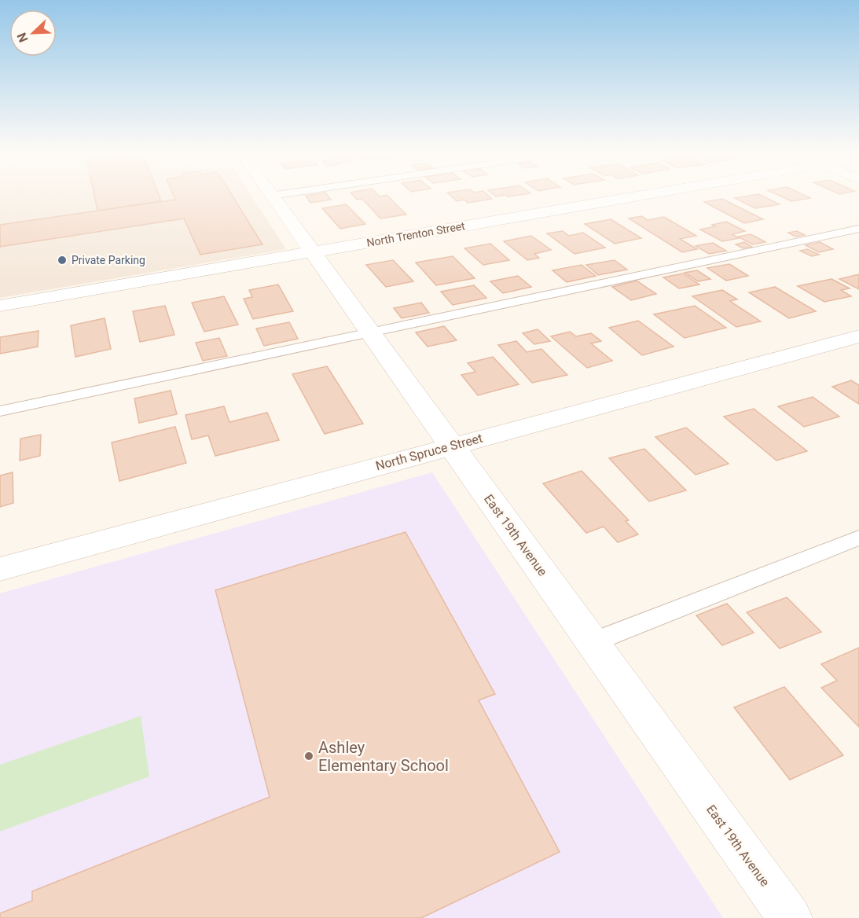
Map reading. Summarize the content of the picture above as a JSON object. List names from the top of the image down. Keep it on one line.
{"streets":{"street":["North Trenton Street","North Spruce Street","East 19th Avenue"]},"crossings":[["North Trenton Street","East 19th Avenue"],["North Spruce Street","East 19th Avenue"]],"places":["Private Parking","Ashley Elementary School"],"north":"bottom left"}
